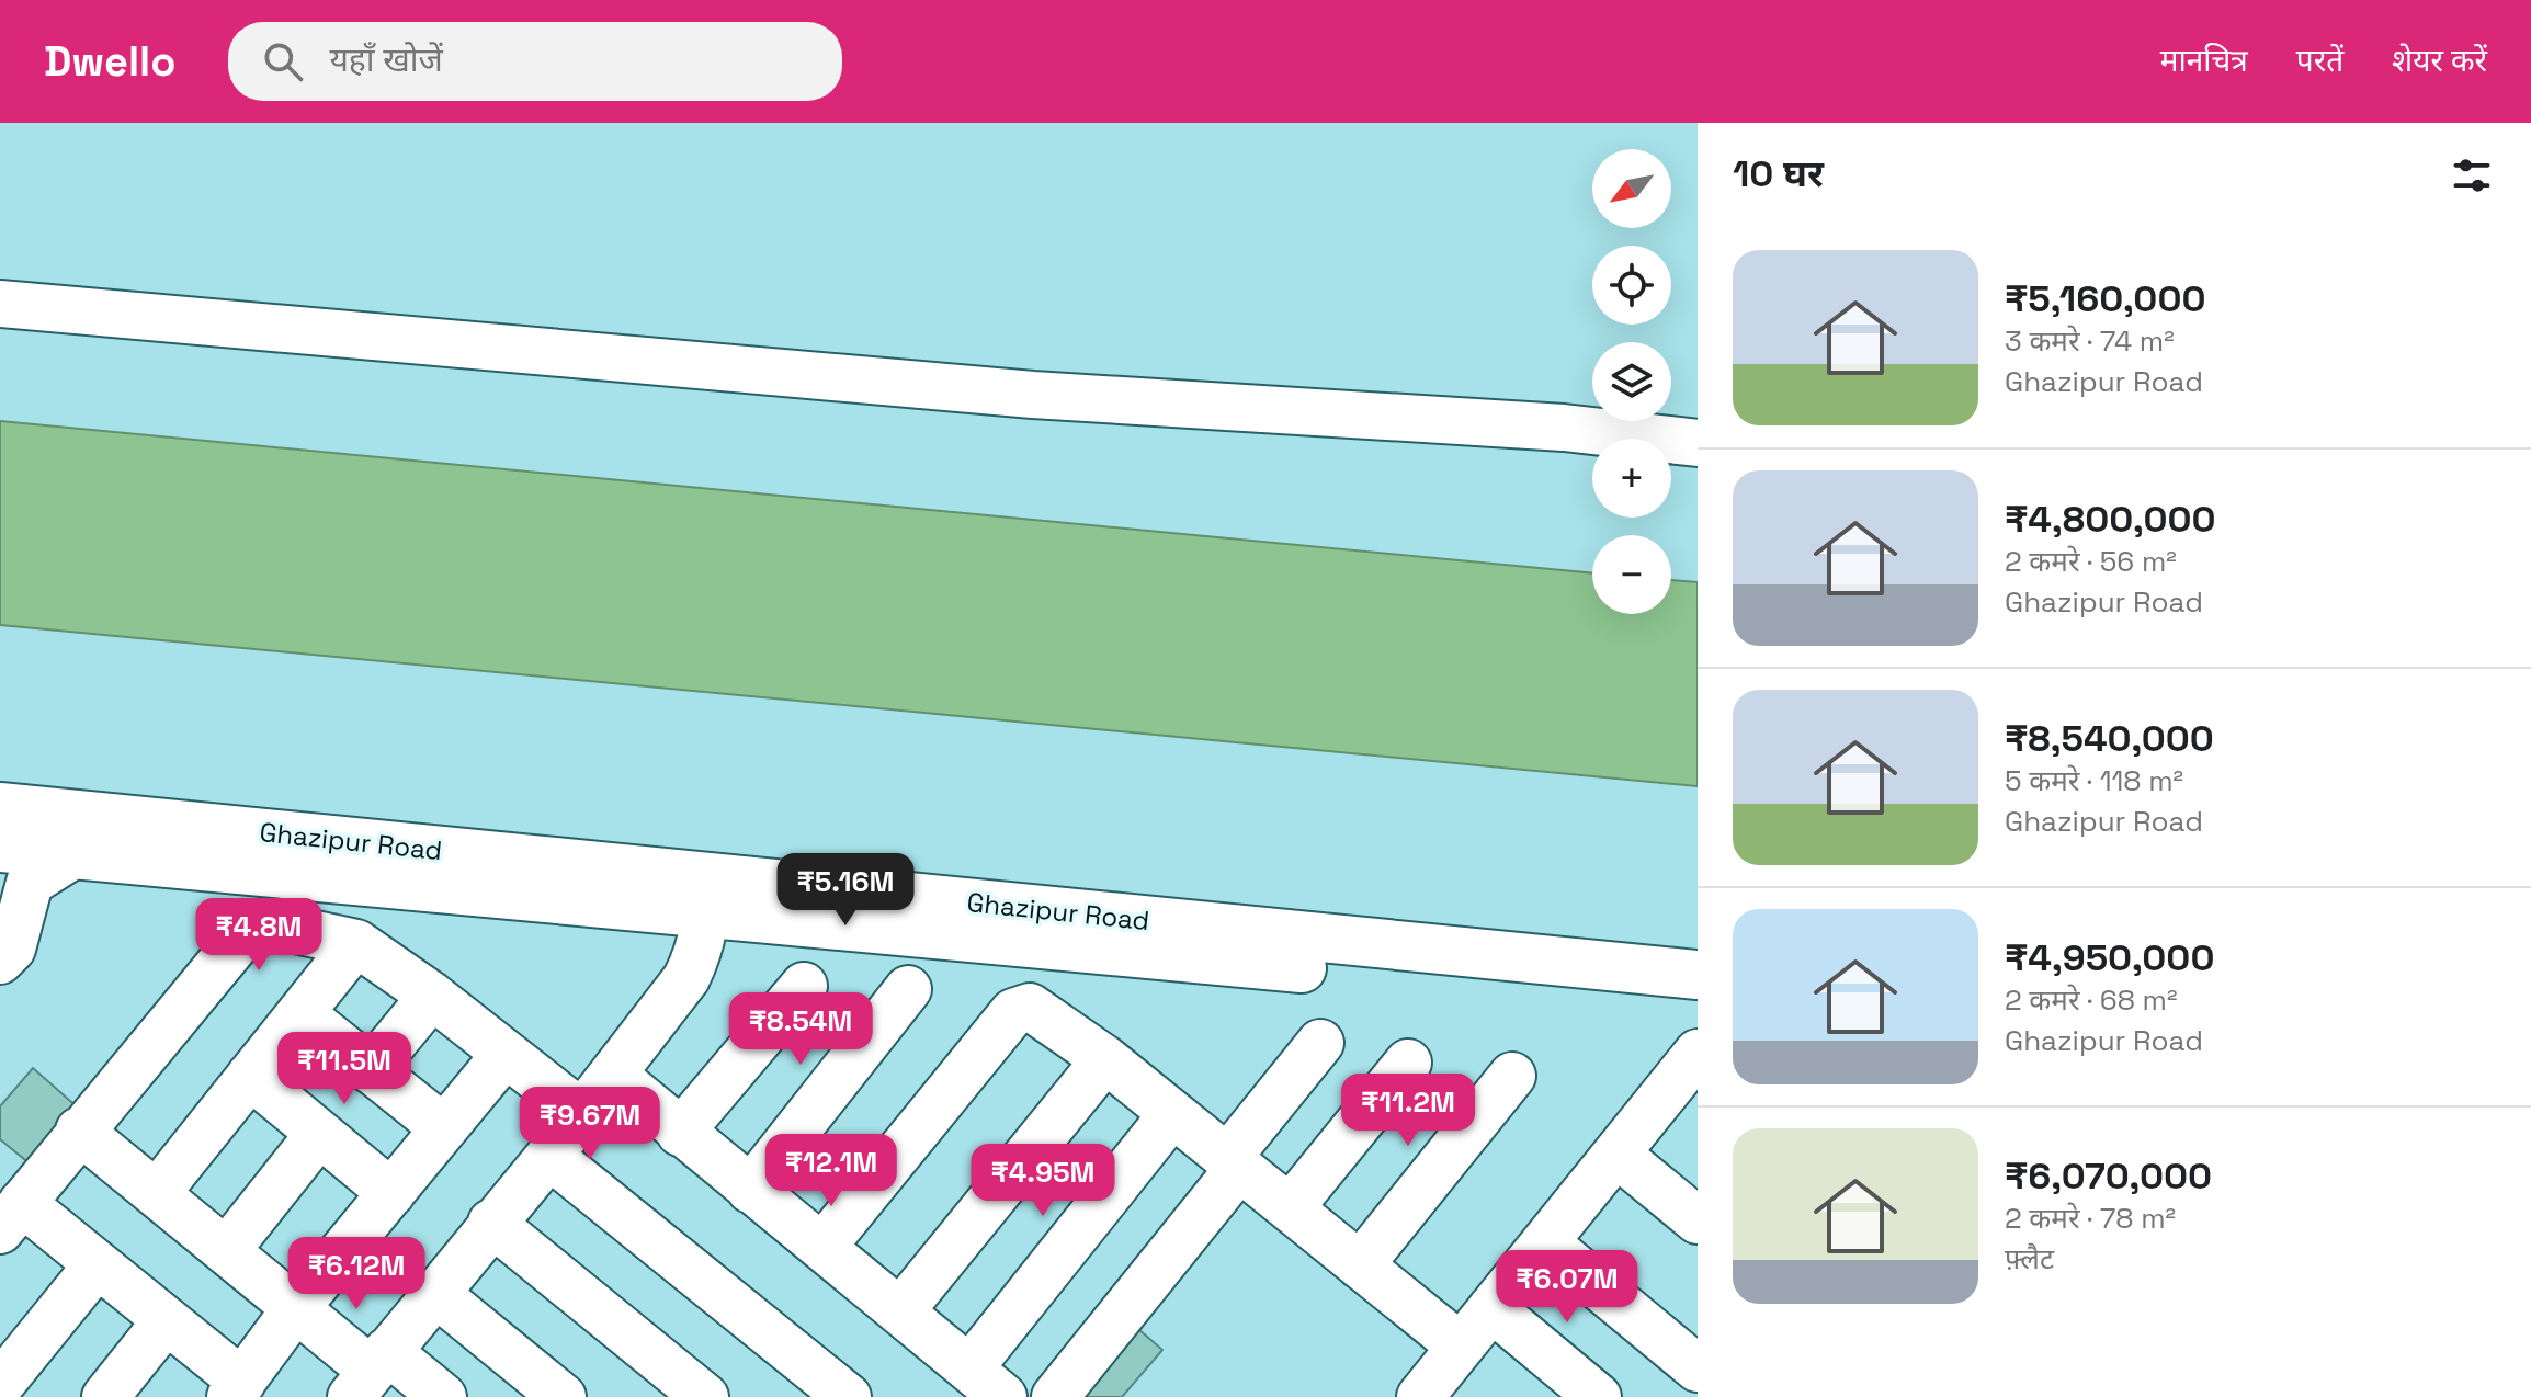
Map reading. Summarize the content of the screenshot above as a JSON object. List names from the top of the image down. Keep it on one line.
{"streets":{"main road":["Ghazipur Road"]},"north":"bottom left","page":{"header":"Dwello","search":"यहाँ खोजें","nav":["मानचित्र","परतें","शेयर करें"],"heading":"10 घर","map_buttons":["+","−"],"list":[{"name":"₹5,160,000","note":"3 कमरे · 74 m² · Ghazipur Road"},{"name":"₹4,800,000","note":"2 कमरे · 56 m² · Ghazipur Road"},{"name":"₹8,540,000","note":"5 कमरे · 118 m² · Ghazipur Road"},{"name":"₹4,950,000","note":"2 कमरे · 68 m² · Ghazipur Road"},{"name":"₹6,070,000","note":"2 कमरे · 78 m² · फ़्लैट"}],"price":["₹5.16M","₹4.8M","₹8.54M","₹11.5M","₹11.2M","₹9.67M","₹12.1M","₹4.95M","₹6.12M","₹6.07M"]}}
